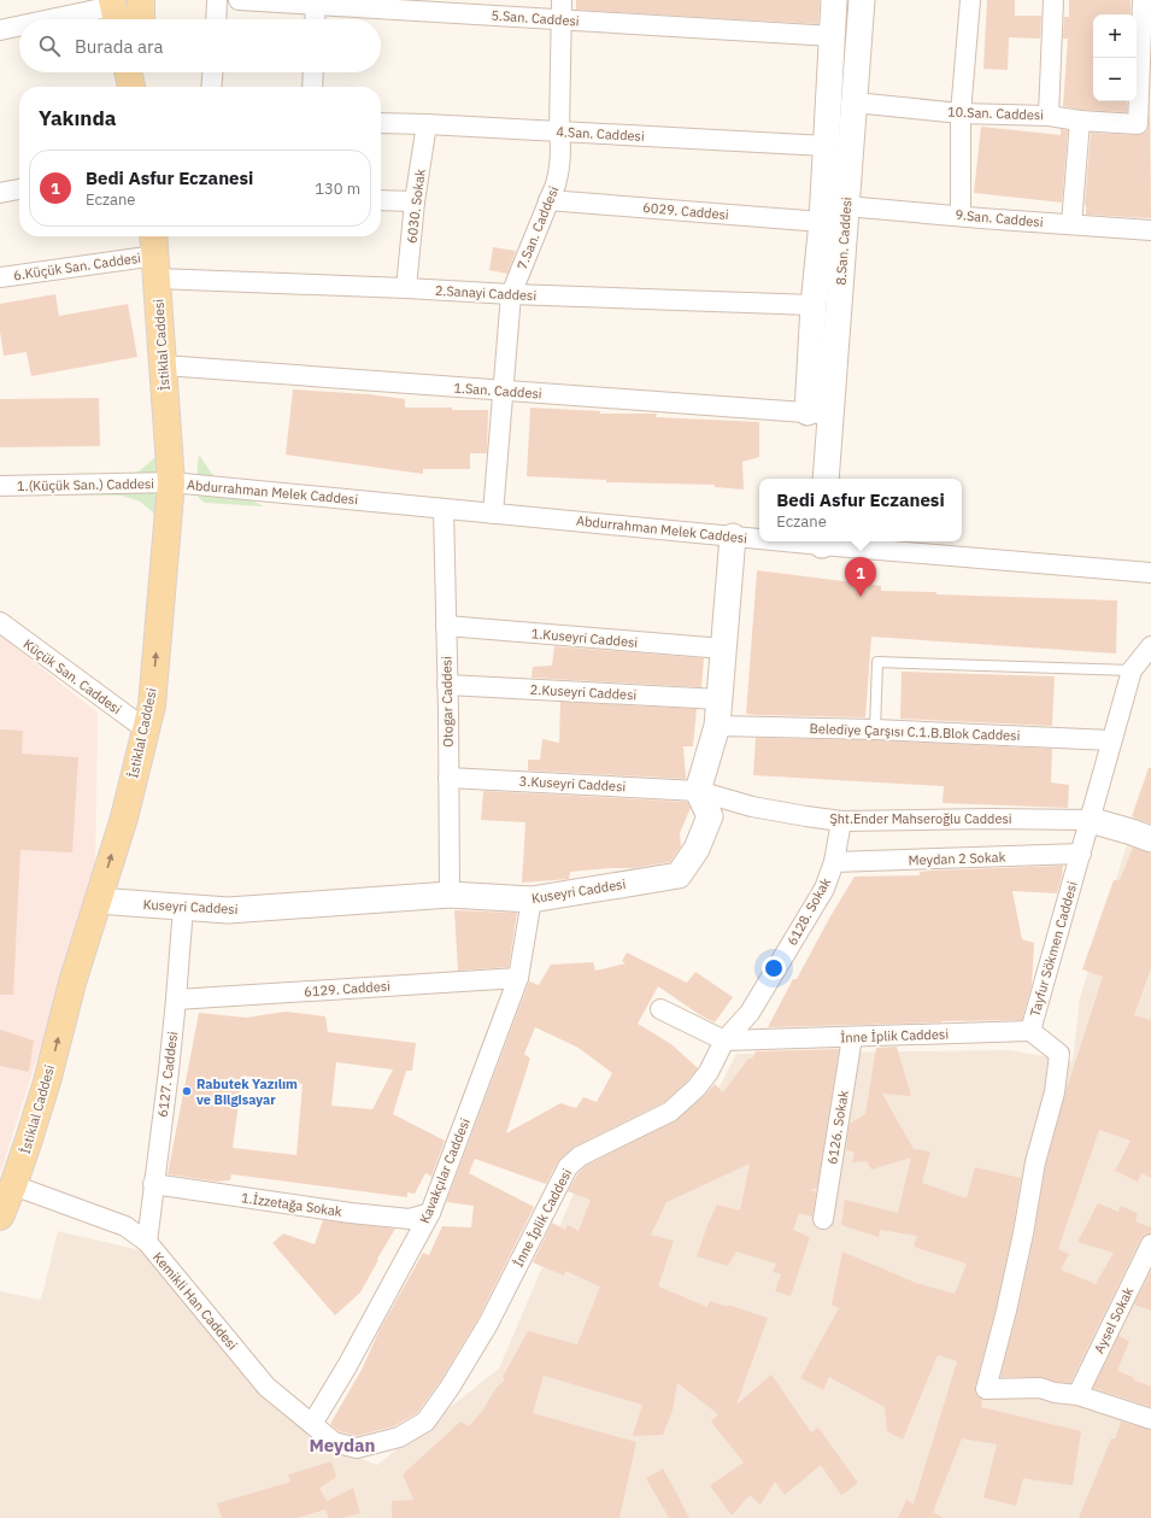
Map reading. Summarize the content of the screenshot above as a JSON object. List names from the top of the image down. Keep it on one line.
{"streets":{"main road":["İstiklal Caddesi"],"street":["5.San. Caddesi","10.San. Caddesi","4.San. Caddesi","6030. Sokak","6029. Caddesi","9.San. Caddesi","7.San. Caddesi","8.San. Caddesi","6.Küçük San. Caddesi","2.Sanayi Caddesi","1.San. Caddesi","1.(Küçük San.) Caddesi","Abdurrahman Melek Caddesi","1.Kuseyri Caddesi","Küçük San. Caddesi","2.Kuseyri Caddesi","Otogar Caddesi","Belediye Çarşısı C.1.B.Blok Caddesi","3.Kuseyri Caddesi","Şht.Ender Mahseroğlu Caddesi","Meydan 2 Sokak","Kuseyri Caddesi","6128. Sokak","Tayfur Sökmen Caddesi","6129. Caddesi","İnne İplik Caddesi","6127. Caddesi","6126. Sokak","Kavakçılar Caddesi","1.İzzetağa Sokak","Kemikli Han Caddesi","Aysel Sokak"]},"crossings":[["5.San. Caddesi","7.San. Caddesi"],["5.San. Caddesi","8.San. Caddesi"],["10.San. Caddesi","8.San. Caddesi"],["4.San. Caddesi","6030. Sokak"],["4.San. Caddesi","7.San. Caddesi"],["4.San. Caddesi","8.San. Caddesi"],["6030. Sokak","2.Sanayi Caddesi"],["6029. Caddesi","7.San. Caddesi"],["6029. Caddesi","8.San. Caddesi"],["9.San. Caddesi","8.San. Caddesi"],["7.San. Caddesi","2.Sanayi Caddesi"],["7.San. Caddesi","1.San. Caddesi"],["7.San. Caddesi","Abdurrahman Melek Caddesi"],["8.San. Caddesi","2.Sanayi Caddesi"],["8.San. Caddesi","1.San. Caddesi"],["6.Küçük San. Caddesi","2.Sanayi Caddesi"],["6.Küçük San. Caddesi","İstiklal Caddesi"],["2.Sanayi Caddesi","İstiklal Caddesi"],["İstiklal Caddesi","1.San. Caddesi"],["İstiklal Caddesi","1.(Küçük San.) Caddesi"],["İstiklal Caddesi","Abdurrahman Melek Caddesi"],["İstiklal Caddesi","Küçük San. Caddesi"],["İstiklal Caddesi","Kuseyri Caddesi"],["İstiklal Caddesi","Kemikli Han Caddesi"],["1.(Küçük San.) Caddesi","Abdurrahman Melek Caddesi"],["Abdurrahman Melek Caddesi","Otogar Caddesi"],["1.Kuseyri Caddesi","Otogar Caddesi"],["2.Kuseyri Caddesi","Otogar Caddesi"],["Otogar Caddesi","3.Kuseyri Caddesi"],["Otogar Caddesi","Kuseyri Caddesi"],["Belediye Çarşısı C.1.B.Blok Caddesi","Tayfur Sökmen Caddesi"],["3.Kuseyri Caddesi","Şht.Ender Mahseroğlu Caddesi"],["3.Kuseyri Caddesi","Kuseyri Caddesi"],["Şht.Ender Mahseroğlu Caddesi","Kuseyri Caddesi"],["Şht.Ender Mahseroğlu Caddesi","6128. Sokak"],["Şht.Ender Mahseroğlu Caddesi","Tayfur Sökmen Caddesi"],["Meydan 2 Sokak","6128. Sokak"],["Meydan 2 Sokak","Tayfur Sökmen Caddesi"],["Kuseyri Caddesi","6127. Caddesi"],["Kuseyri Caddesi","Kavakçılar Caddesi"],["6128. Sokak","İnne İplik Caddesi"],["Tayfur Sökmen Caddesi","İnne İplik Caddesi"],["Tayfur Sökmen Caddesi","Aysel Sokak"],["6129. Caddesi","6127. Caddesi"],["6129. Caddesi","Kavakçılar Caddesi"],["İnne İplik Caddesi","6126. Sokak"],["İnne İplik Caddesi","Kemikli Han Caddesi"],["6127. Caddesi","1.İzzetağa Sokak"],["6127. Caddesi","Kemikli Han Caddesi"],["Kavakçılar Caddesi","1.İzzetağa Sokak"],["Kavakçılar Caddesi","Kemikli Han Caddesi"]],"one_way":["İstiklal Caddesi"],"districts":["Meydan"],"places":["Rabutek Yazılım ve Bilgisayar"],"page":{"map_buttons":["+","−"],"search":"Burada ara","heading":"Yakında","list":[{"mark":"1","name":"Bedi Asfur Eczanesi","note":"Eczane","value":"130 m"}],"popup":["Bedi Asfur Eczanesi","Eczane"],"pins":"1"}}
